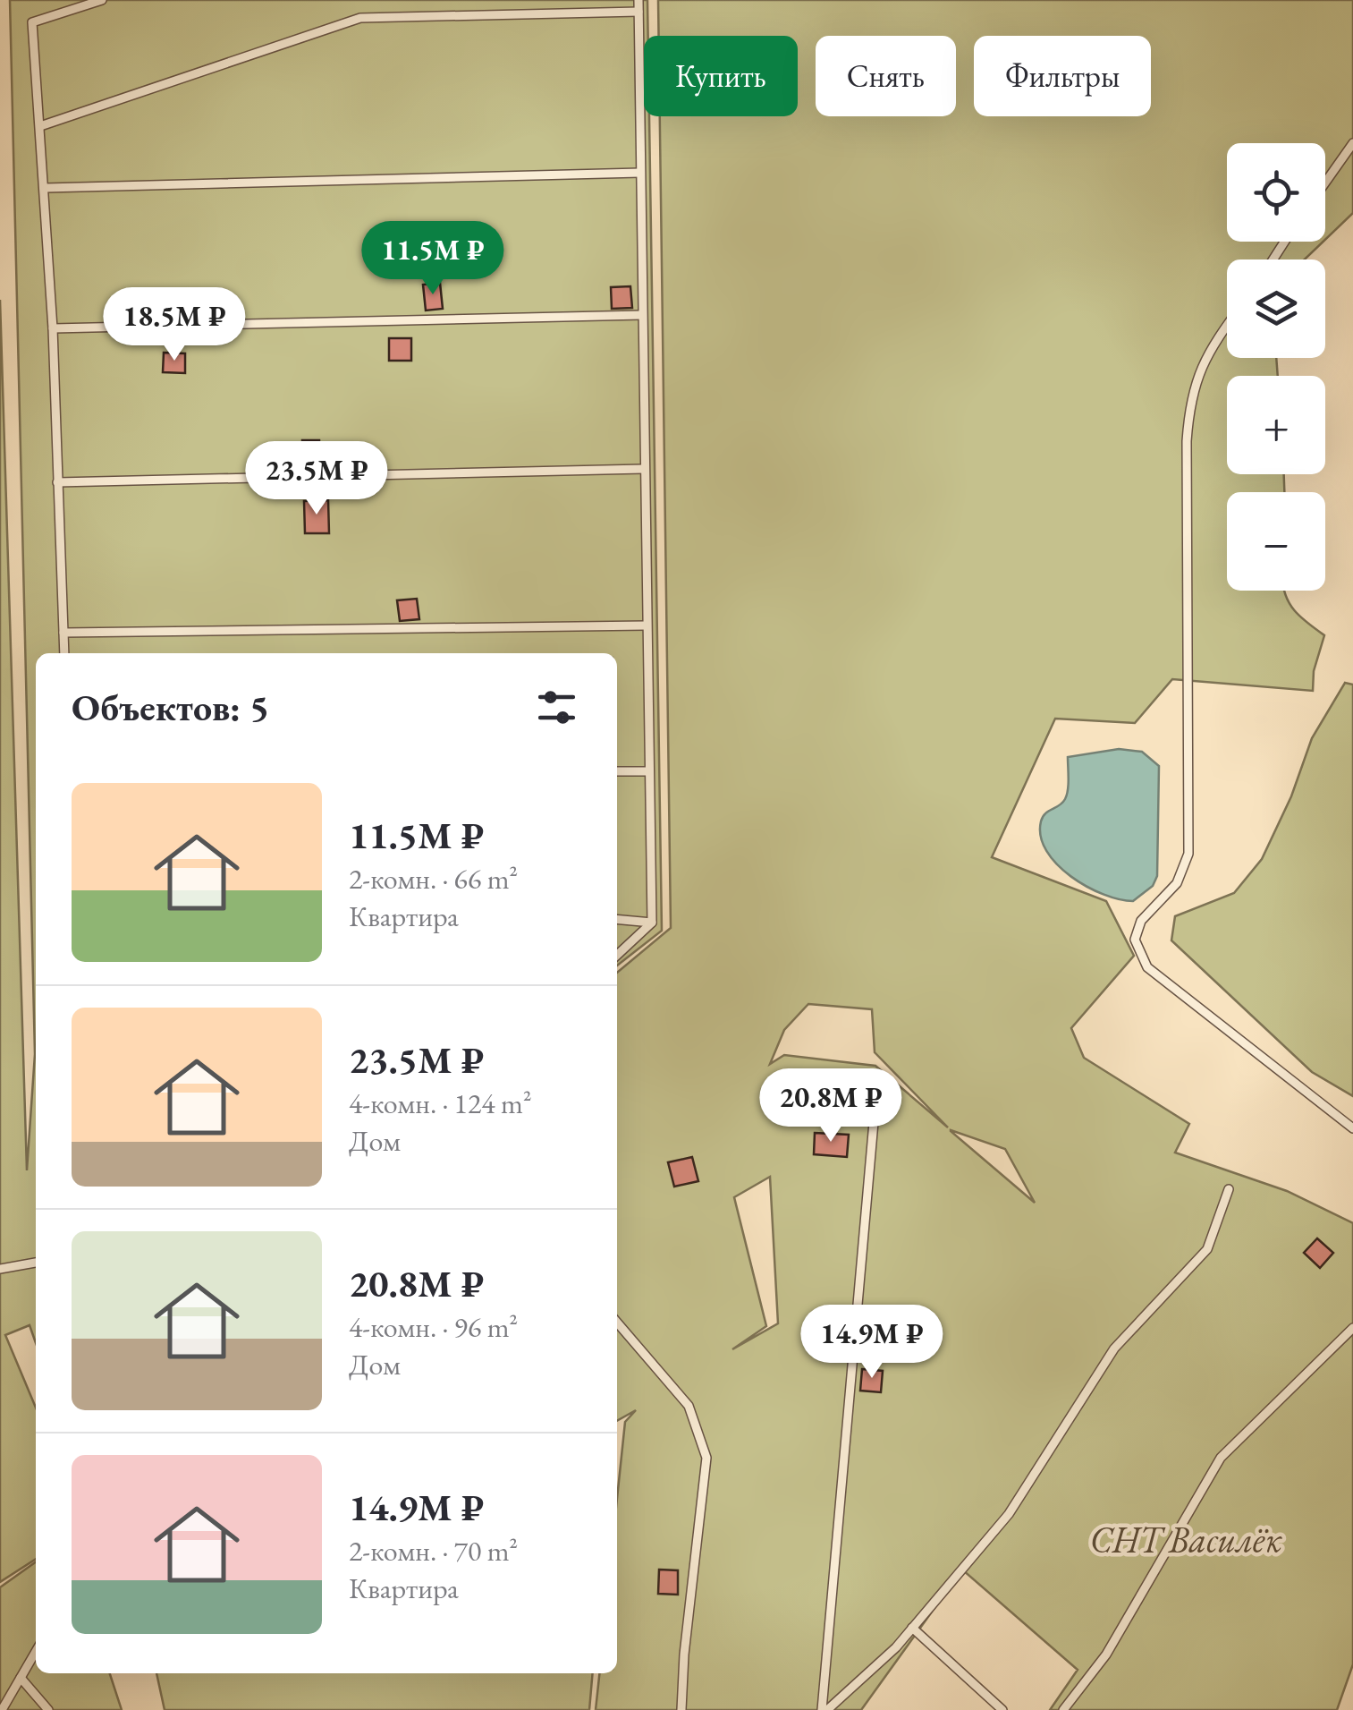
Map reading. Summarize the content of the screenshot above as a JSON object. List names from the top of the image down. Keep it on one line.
{"parks":["СНТ Василёк"],"page":{"chip":["Купить","Снять","Фильтры"],"map_buttons":["+","−"],"price":["11.5M ₽","18.5M ₽","23.5M ₽","20.8M ₽","14.9M ₽"],"heading":"Объектов: 5","list":[{"name":"11.5M ₽","note":"2-комн. · 66 m² · Квартира"},{"name":"23.5M ₽","note":"4-комн. · 124 m² · Дом"},{"name":"20.8M ₽","note":"4-комн. · 96 m² · Дом"},{"name":"14.9M ₽","note":"2-комн. · 70 m² · Квартира"}]}}
